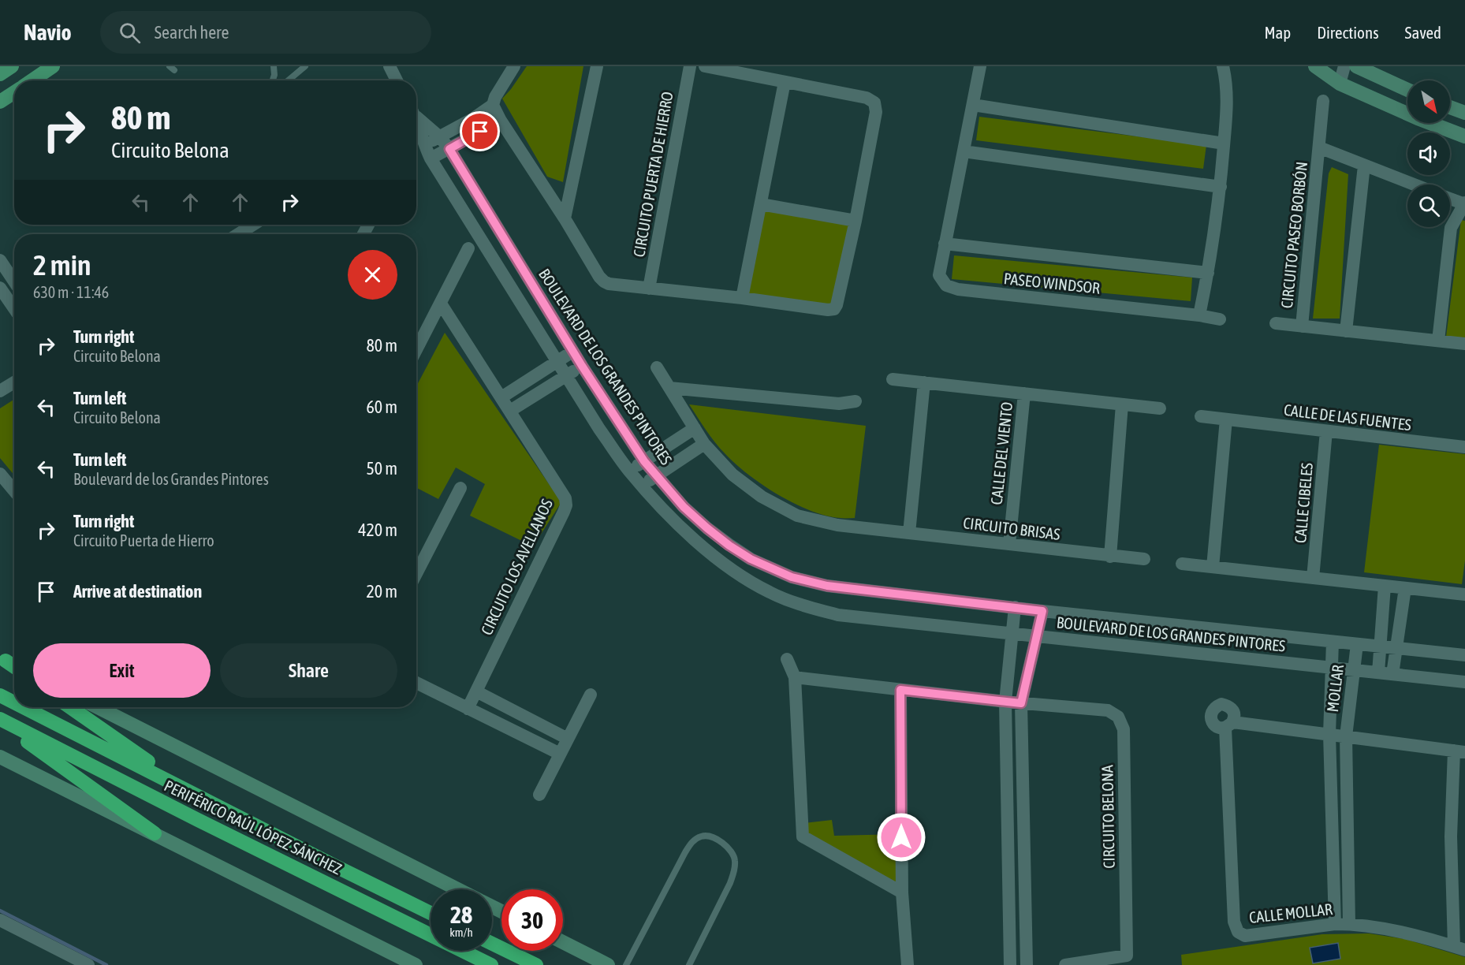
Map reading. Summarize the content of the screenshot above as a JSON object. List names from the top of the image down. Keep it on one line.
{"streets":{"highway":["PERIFÉRICO RAÚL LÓPEZ SÁNCHEZ"],"street":["CIRCUITO PUERTA DE HIERRO","CIRCUITO PASEO BORBÓN","PASEO WINDSOR","BOULEVARD DE LOS GRANDES PINTORES","CALLE DE LAS FUENTES","CALLE DEL VIENTO","CALLE CIBELES","CIRCUITO BRISAS","CIRCUITO LOS AVELLANOS","MOLLAR","CIRCUITO BELONA","CALLE MOLLAR"]},"crossings":[["BOULEVARD DE LOS GRANDES PINTORES","MOLLAR"],["CALLE DE LAS FUENTES","CALLE CIBELES"],["CALLE DEL VIENTO","CIRCUITO BRISAS"],["MOLLAR","CALLE MOLLAR"]],"north":"bottom right","page":{"header":"Navio","search":"Search here","nav":["Map","Directions","Saved"],"turn":["80 m","Circuito Belona"],"heading":["2 min","630 m · 11:46"],"list":[{"name":"Turn right","note":"Circuito Belona","value":"80 m"},{"name":"Turn left","note":"Circuito Belona","value":"60 m"},{"name":"Turn left","note":"Boulevard de los Grandes Pintores","value":"50 m"},{"name":"Turn right","note":"Circuito Puerta de Hierro","value":"420 m"},{"name":"Arrive at destination","value":"20 m"}],"buttons":["Exit","Share"],"speed":"28 km/h","limit":"30"}}
